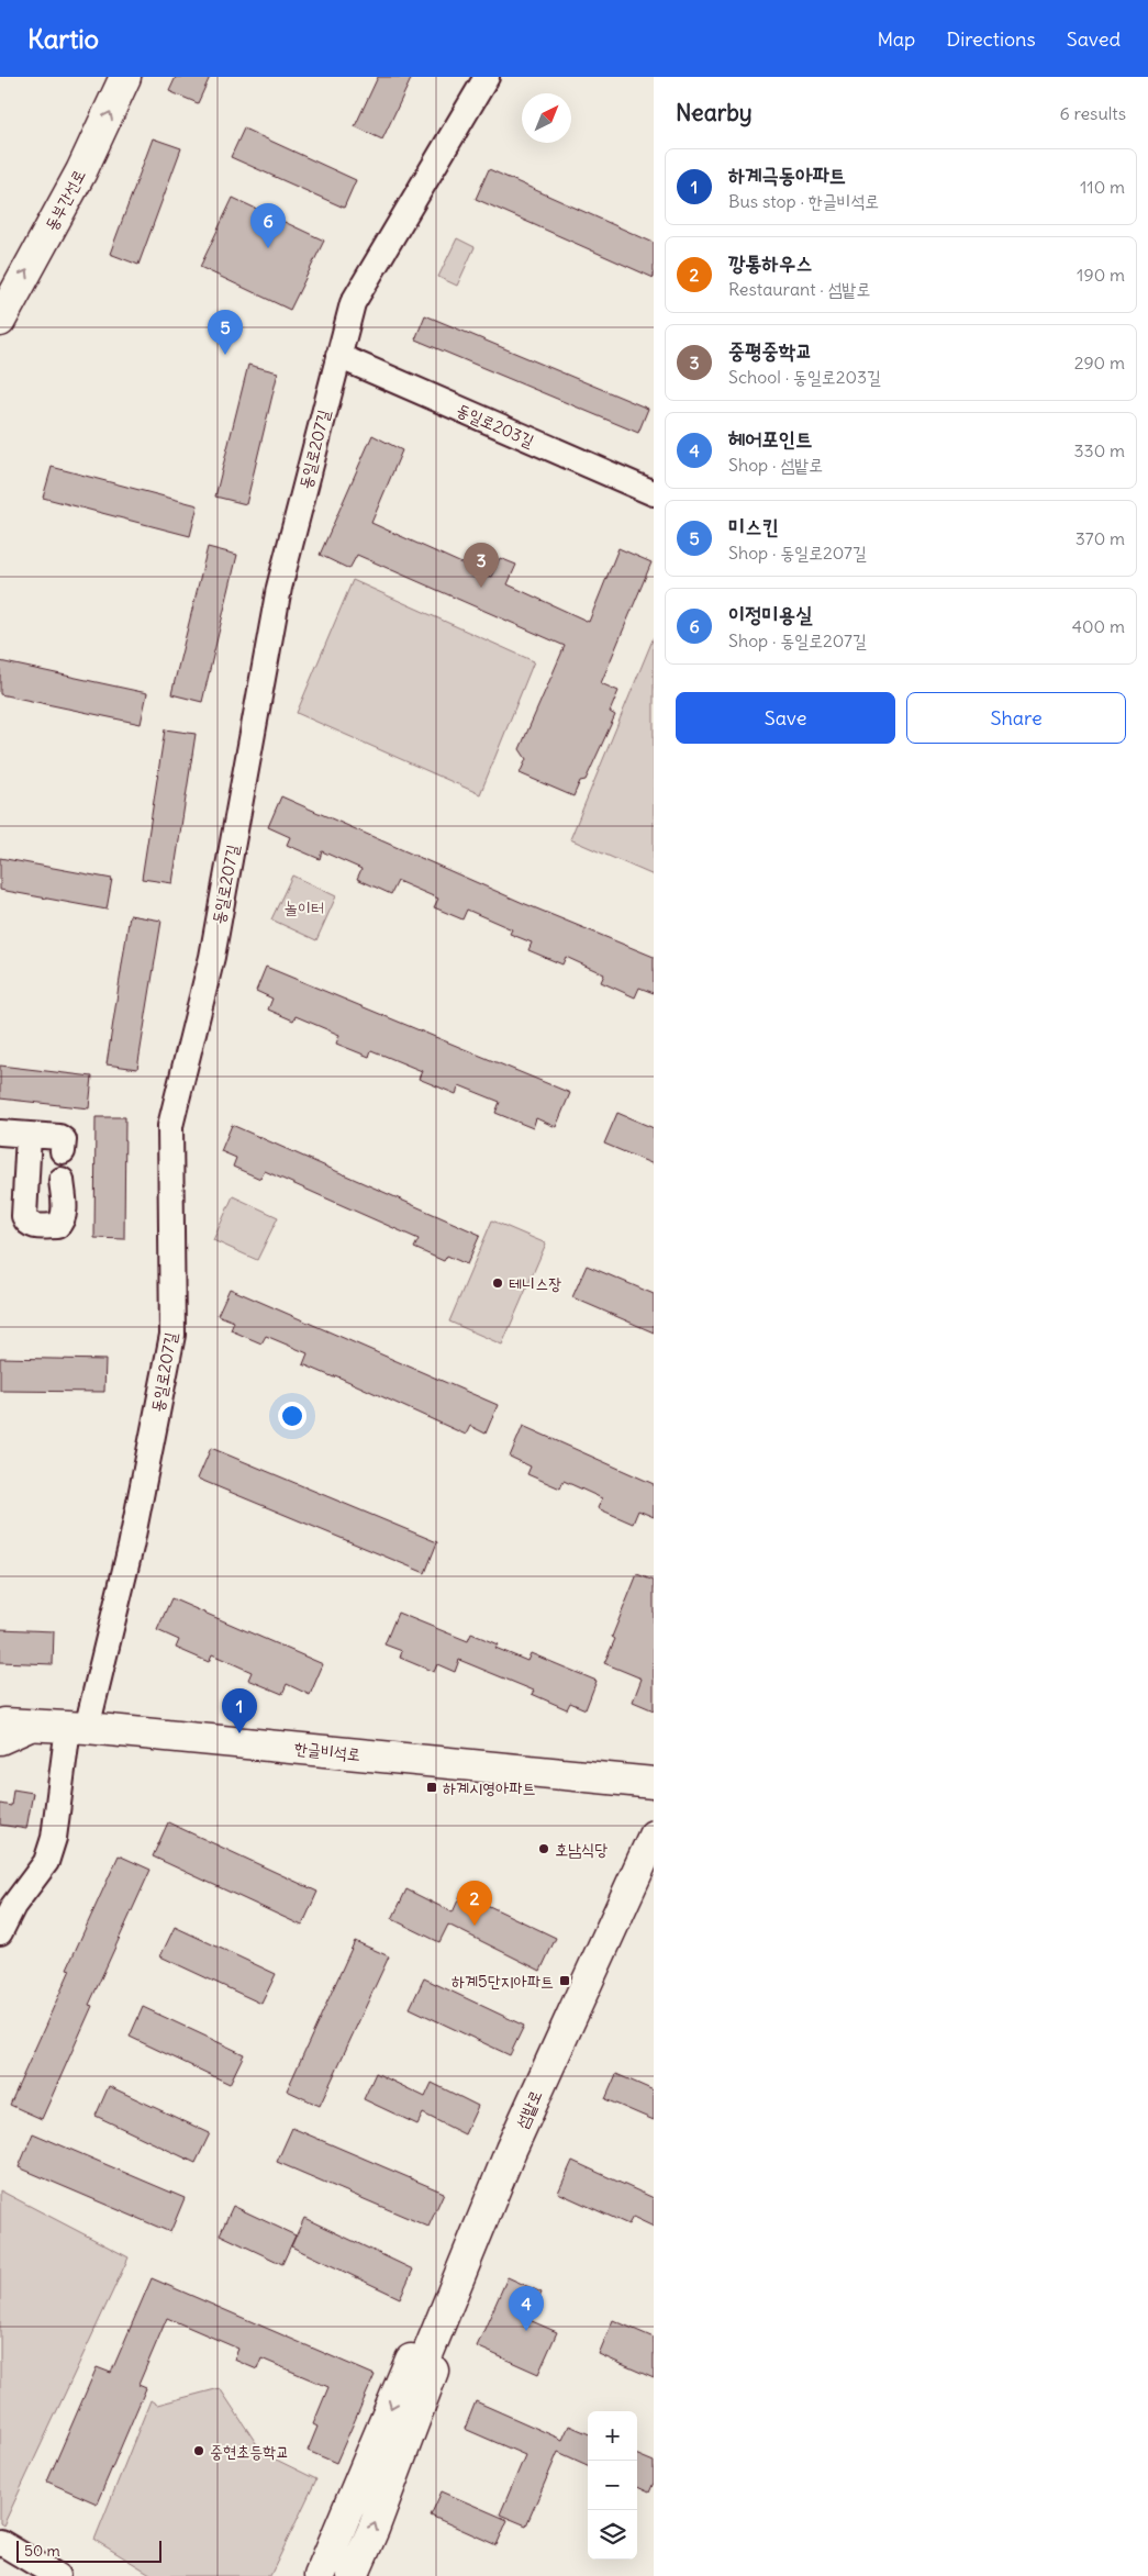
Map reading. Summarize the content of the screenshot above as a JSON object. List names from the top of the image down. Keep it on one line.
{"streets":{"main road":["동부간선로","한글비석로","섬밭로"],"street":["동일로203길","동일로207길"]},"crossings":[["동일로203길","동일로207길"],["동일로207길","한글비석로"]],"one_way":["동부간선로"],"parks":["놀이터"],"places":{"other":["테니스장","호남식당","중현초등학교"],"transit":["하계시영아파트","하계5단지아파트"]},"scale_bar":"50 m","north":"top right","page":{"header":"Kartio","nav":["Map","Directions","Saved"],"heading":["Nearby","6 results"],"list":[{"mark":"1","name":"하계극동아파트","note":"Bus stop · 한글비석로","value":"110 m"},{"mark":"2","name":"깡통하우스","note":"Restaurant · 섬밭로","value":"190 m"},{"mark":"3","name":"중평중학교","note":"School · 동일로203길","value":"290 m"},{"mark":"4","name":"헤어포인트","note":"Shop · 섬밭로","value":"330 m"},{"mark":"5","name":"미스킨","note":"Shop · 동일로207길","value":"370 m"},{"mark":"6","name":"이정미용실","note":"Shop · 동일로207길","value":"400 m"}],"pins":["6","5","3","1","2","4"],"buttons":["Save","Share"],"map_buttons":["+","−"],"scale":"50 m"}}
